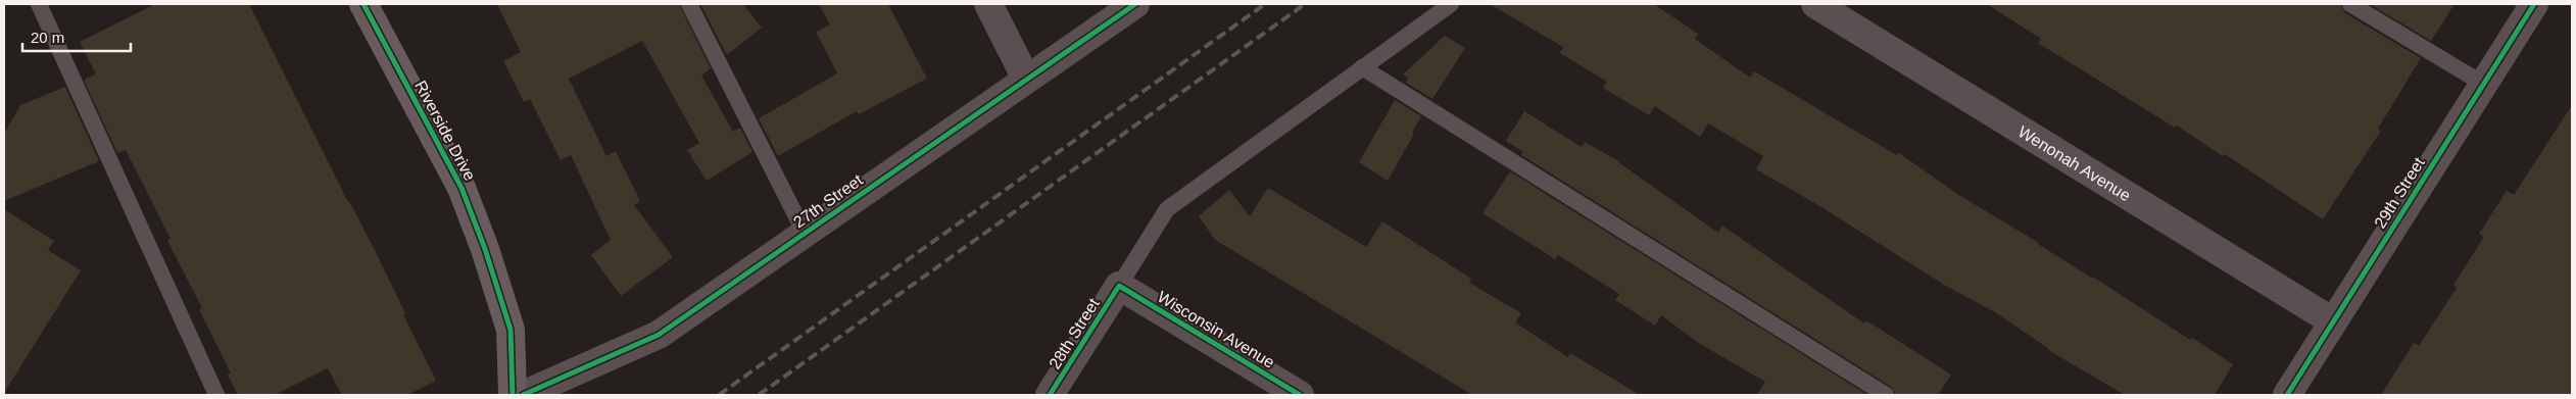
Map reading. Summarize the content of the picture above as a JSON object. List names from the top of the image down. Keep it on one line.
{"streets":{"street":["Riverside Drive","Wenonah Avenue","29th Street","27th Street","Wisconsin Avenue","28th Street"]},"crossings":[["Wenonah Avenue","29th Street"],["Wisconsin Avenue","28th Street"]],"scale_bar":"20 m"}
